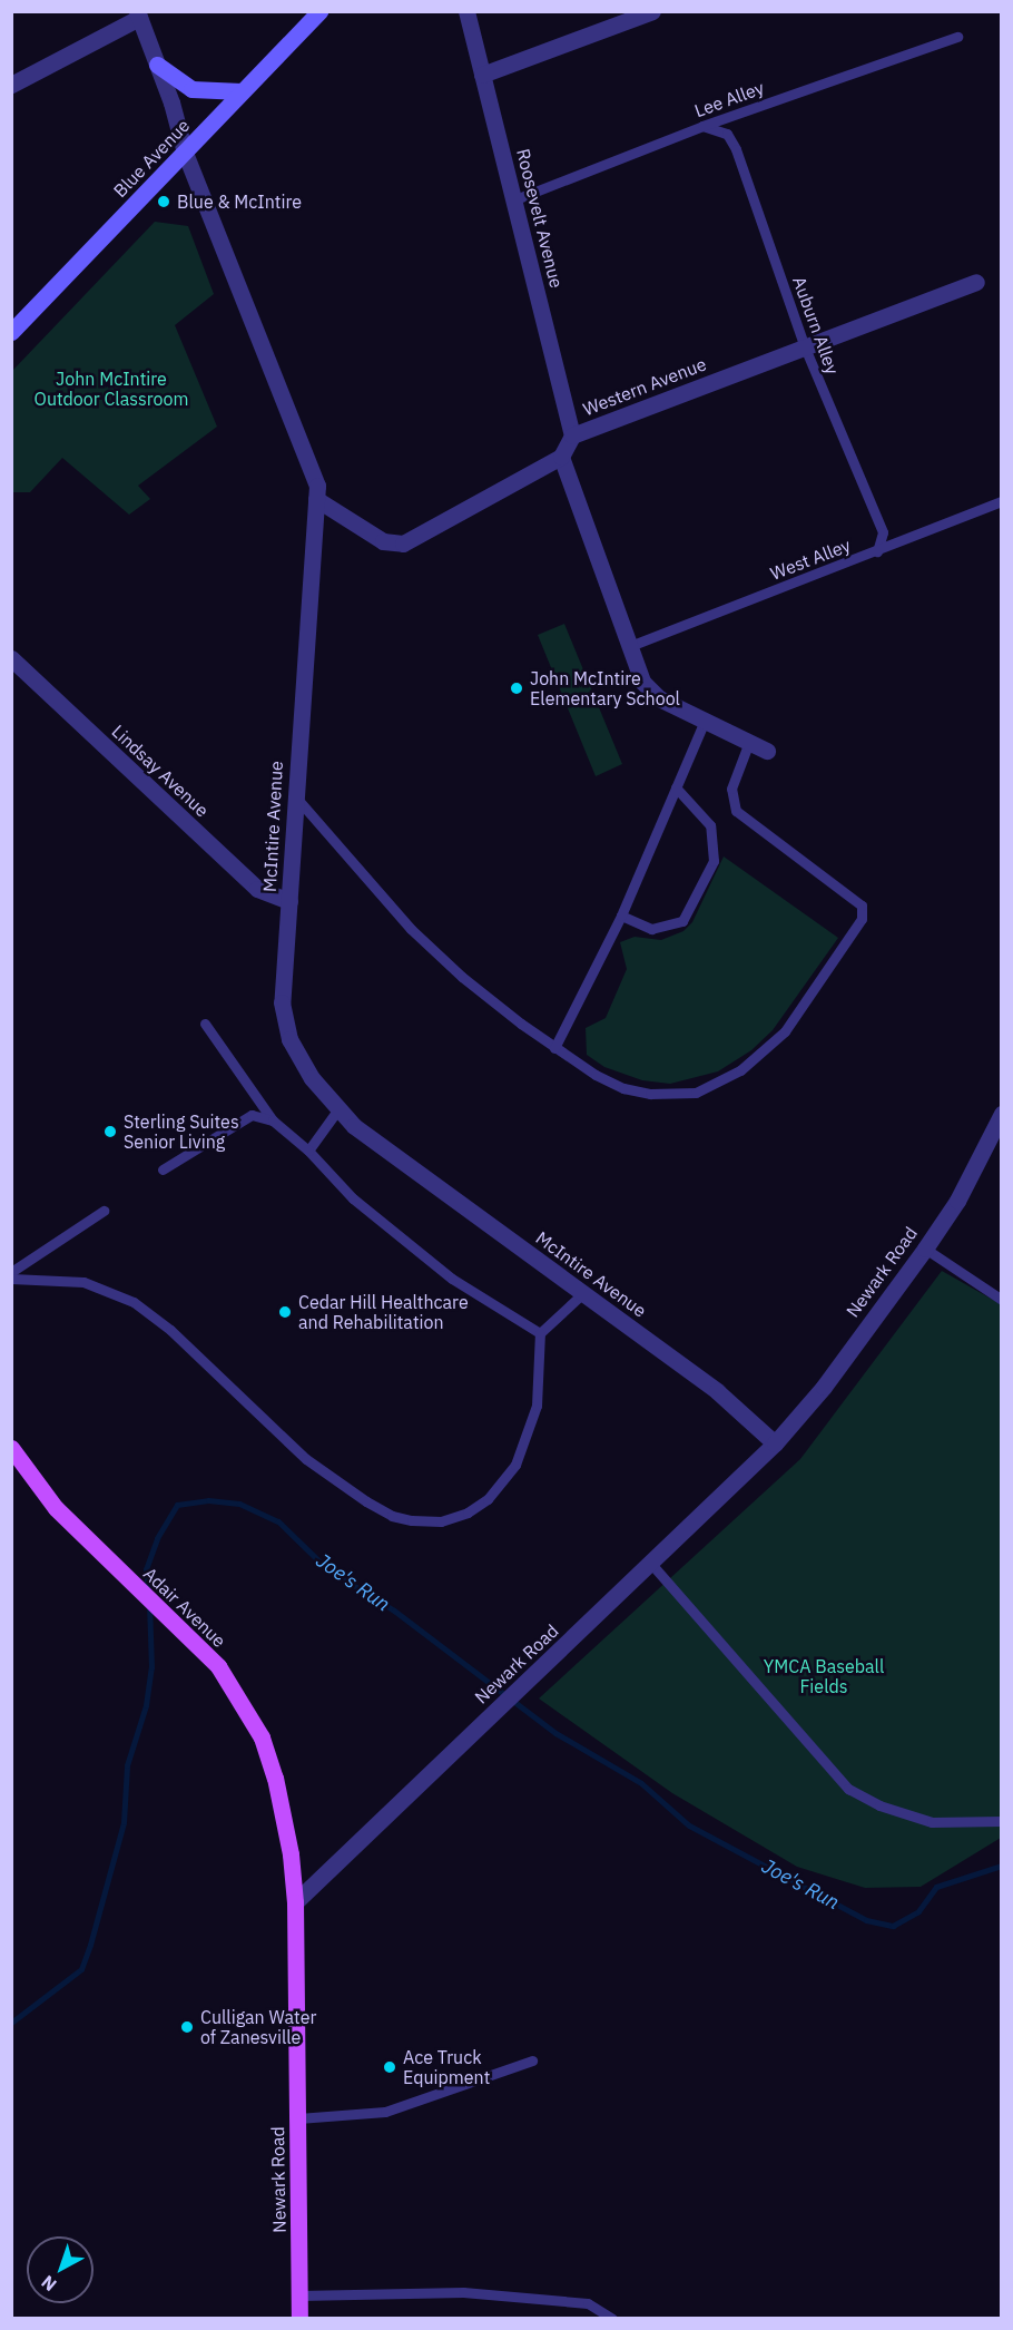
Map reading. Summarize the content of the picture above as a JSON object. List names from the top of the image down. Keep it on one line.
{"streets":{"main road":["Blue Avenue","Newark Road","Adair Avenue"],"street":["Roosevelt Avenue","Western Avenue","Lindsay Avenue","McIntire Avenue"],"lane":["Lee Alley","Auburn Alley","West Alley"]},"crossings":[["Lee Alley","Roosevelt Avenue"],["Lee Alley","Auburn Alley"],["Blue Avenue","McIntire Avenue"],["Roosevelt Avenue","Western Avenue"],["Auburn Alley","Western Avenue"],["Auburn Alley","West Alley"],["Lindsay Avenue","McIntire Avenue"],["McIntire Avenue","Newark Road"],["Newark Road","Adair Avenue"]],"water":["Joe's Run"],"parks":["John McIntire Outdoor Classroom","YMCA Baseball Fields"],"places":["Blue & McIntire","John McIntire Elementary School","Sterling Suites Senior Living","Cedar Hill Healthcare and Rehabilitation","Culligan Water of Zanesville","Ace Truck Equipment"],"north":"bottom left"}
